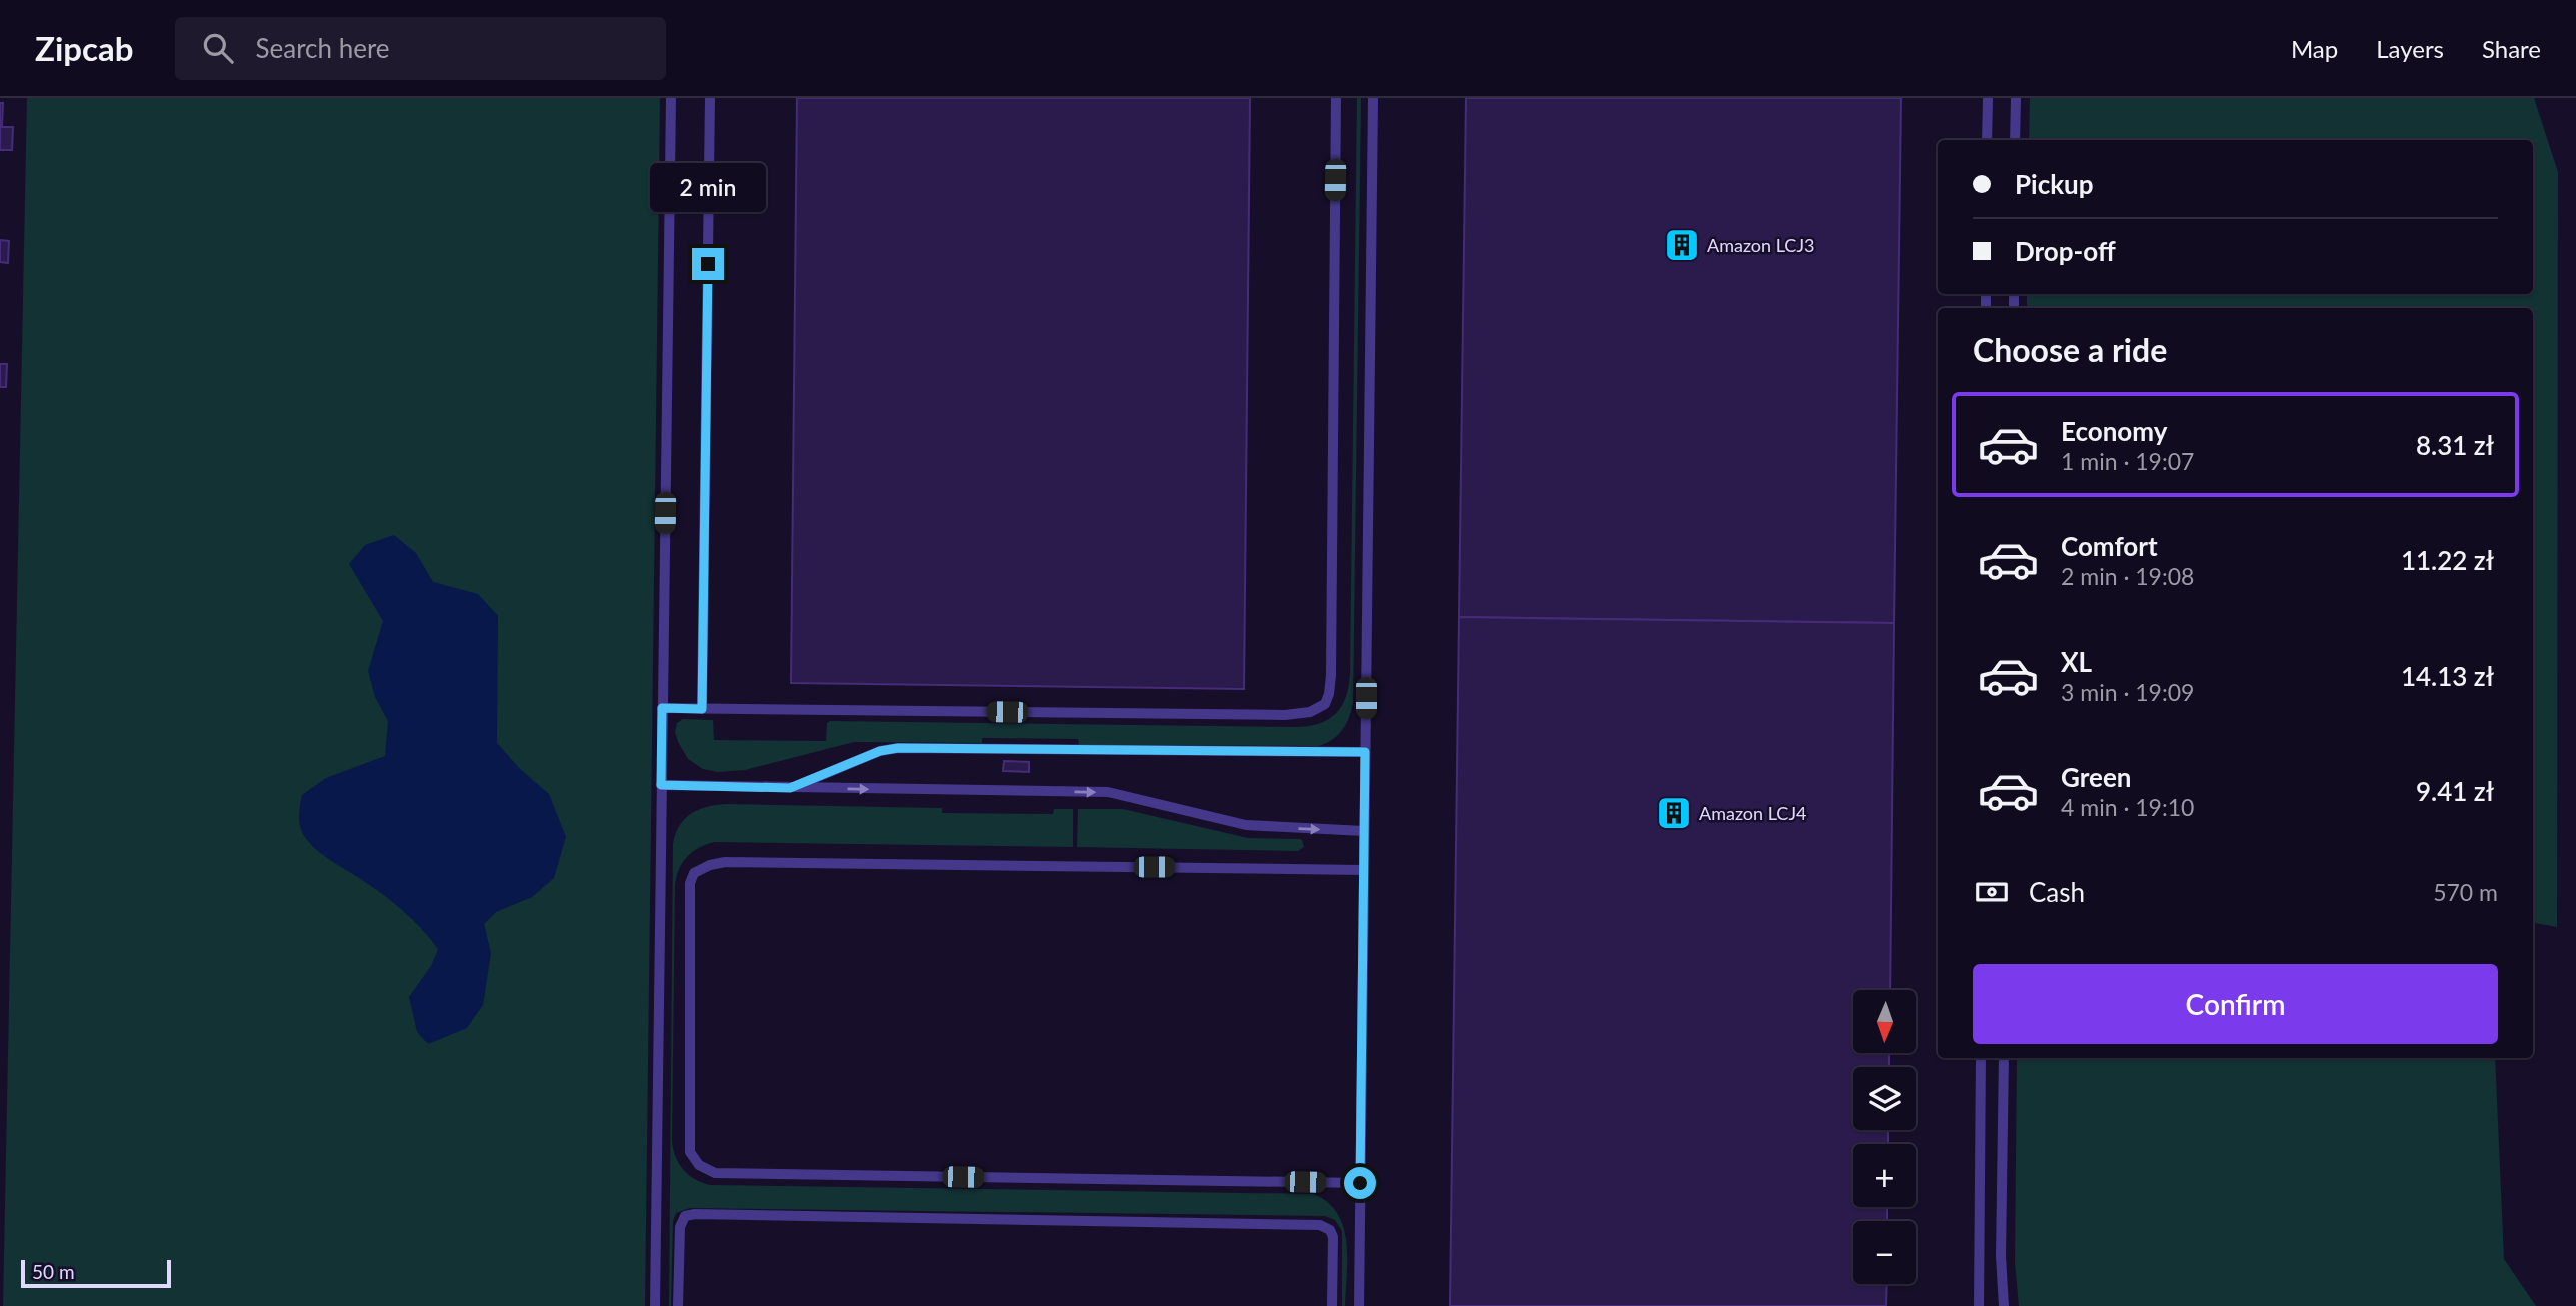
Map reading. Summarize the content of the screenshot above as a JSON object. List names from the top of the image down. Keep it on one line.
{"places":{"building":["Amazon LCJ3","Amazon LCJ4"]},"scale_bar":"50 m","north":"bottom","page":{"header":"Zipcab","search":"Search here","nav":["Map","Layers","Share"],"banner":["Pickup","Drop-off"],"bubble":"2 min","heading":"Choose a ride","list":[{"name":"Economy","note":"1 min · 19:07","value":"8.31 zł"},{"name":"Comfort","note":"2 min · 19:08","value":"11.22 zł"},{"name":"XL","note":"3 min · 19:09","value":"14.13 zł"},{"name":"Green","note":"4 min · 19:10","value":"9.41 zł"}],"pay":["Cash","570 m"],"buttons":"Confirm","map_buttons":["+","−"],"scale":"50 m"}}
